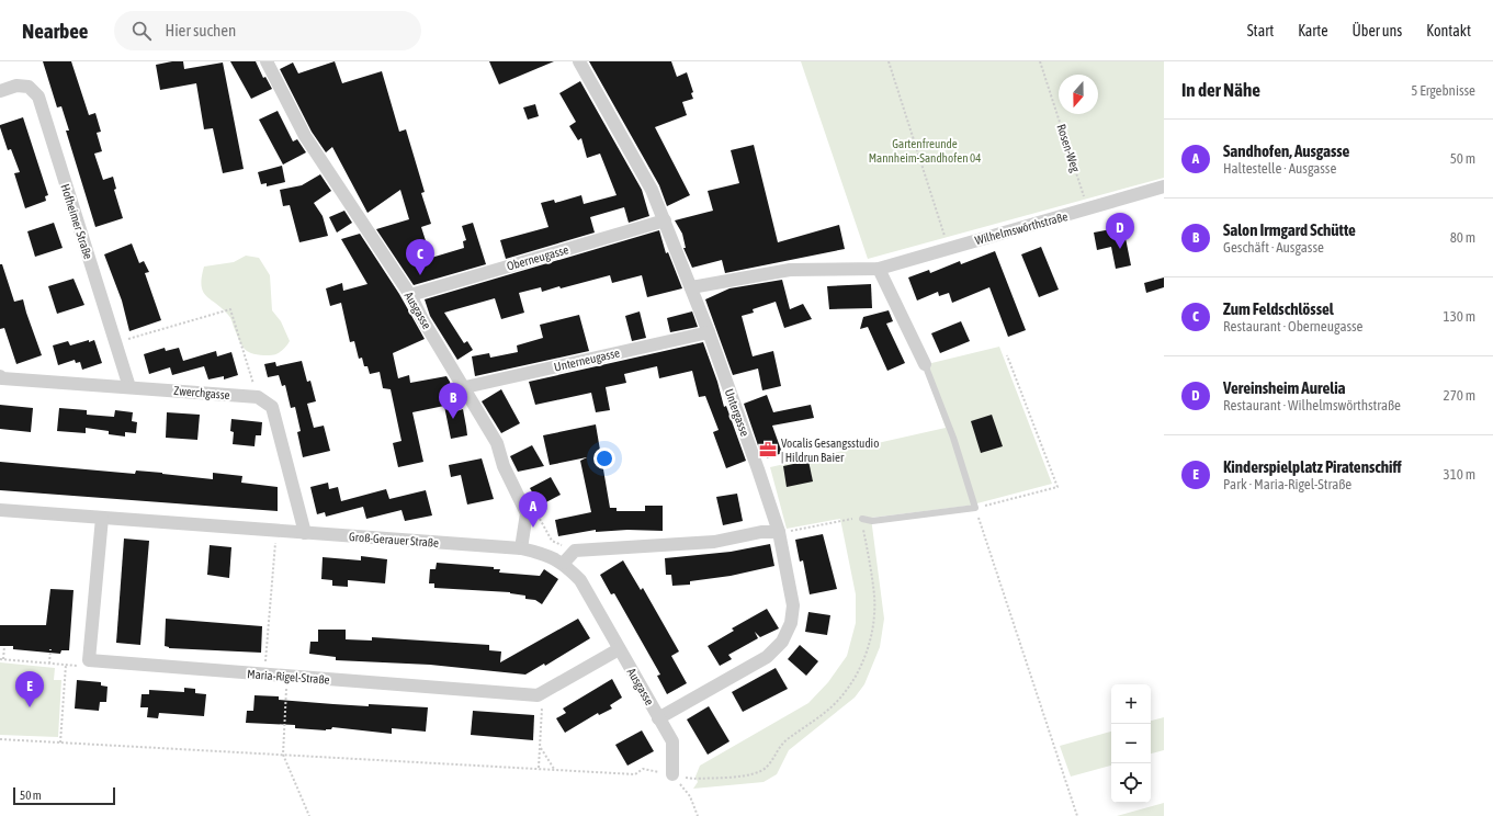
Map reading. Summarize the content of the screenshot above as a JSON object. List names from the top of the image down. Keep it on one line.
{"streets":{"street":["Hofheimer Straße","Wilhelmswörthstraße","Oberneugasse","Ausgasse","Unterneugasse","Zwerchgasse","Untergasse","Groß-Gerauer Straße","Maria-Rigel-Straße"],"path":["Rosen-Weg"]},"crossings":[["Rosen-Weg","Wilhelmswörthstraße"],["Hofheimer Straße","Zwerchgasse"],["Wilhelmswörthstraße","Untergasse"],["Oberneugasse","Ausgasse"],["Oberneugasse","Untergasse"],["Ausgasse","Unterneugasse"],["Ausgasse","Untergasse"],["Ausgasse","Groß-Gerauer Straße"],["Unterneugasse","Untergasse"]],"parks":["Gartenfreunde Mannheim-Sandhofen 04"],"places":{"office":["Vocalis Gesangsstudio | Hildrun Baier"]},"scale_bar":"50 m","north":"bottom","page":{"header":"Nearbee","search":"Hier suchen","nav":["Start","Karte","Über uns","Kontakt"],"heading":["In der Nähe","5 Ergebnisse"],"list":[{"mark":"A","name":"Sandhofen, Ausgasse","note":"Haltestelle · Ausgasse","value":"50 m"},{"mark":"B","name":"Salon Irmgard Schütte","note":"Geschäft · Ausgasse","value":"80 m"},{"mark":"C","name":"Zum Feldschlössel","note":"Restaurant · Oberneugasse","value":"130 m"},{"mark":"D","name":"Vereinsheim Aurelia","note":"Restaurant · Wilhelmswörthstraße","value":"270 m"},{"mark":"E","name":"Kinderspielplatz Piratenschiff","note":"Park · Maria-Rigel-Straße","value":"310 m"}],"pins":["D","C","B","A","E"],"map_buttons":["+","−"],"scale":"50 m"}}
